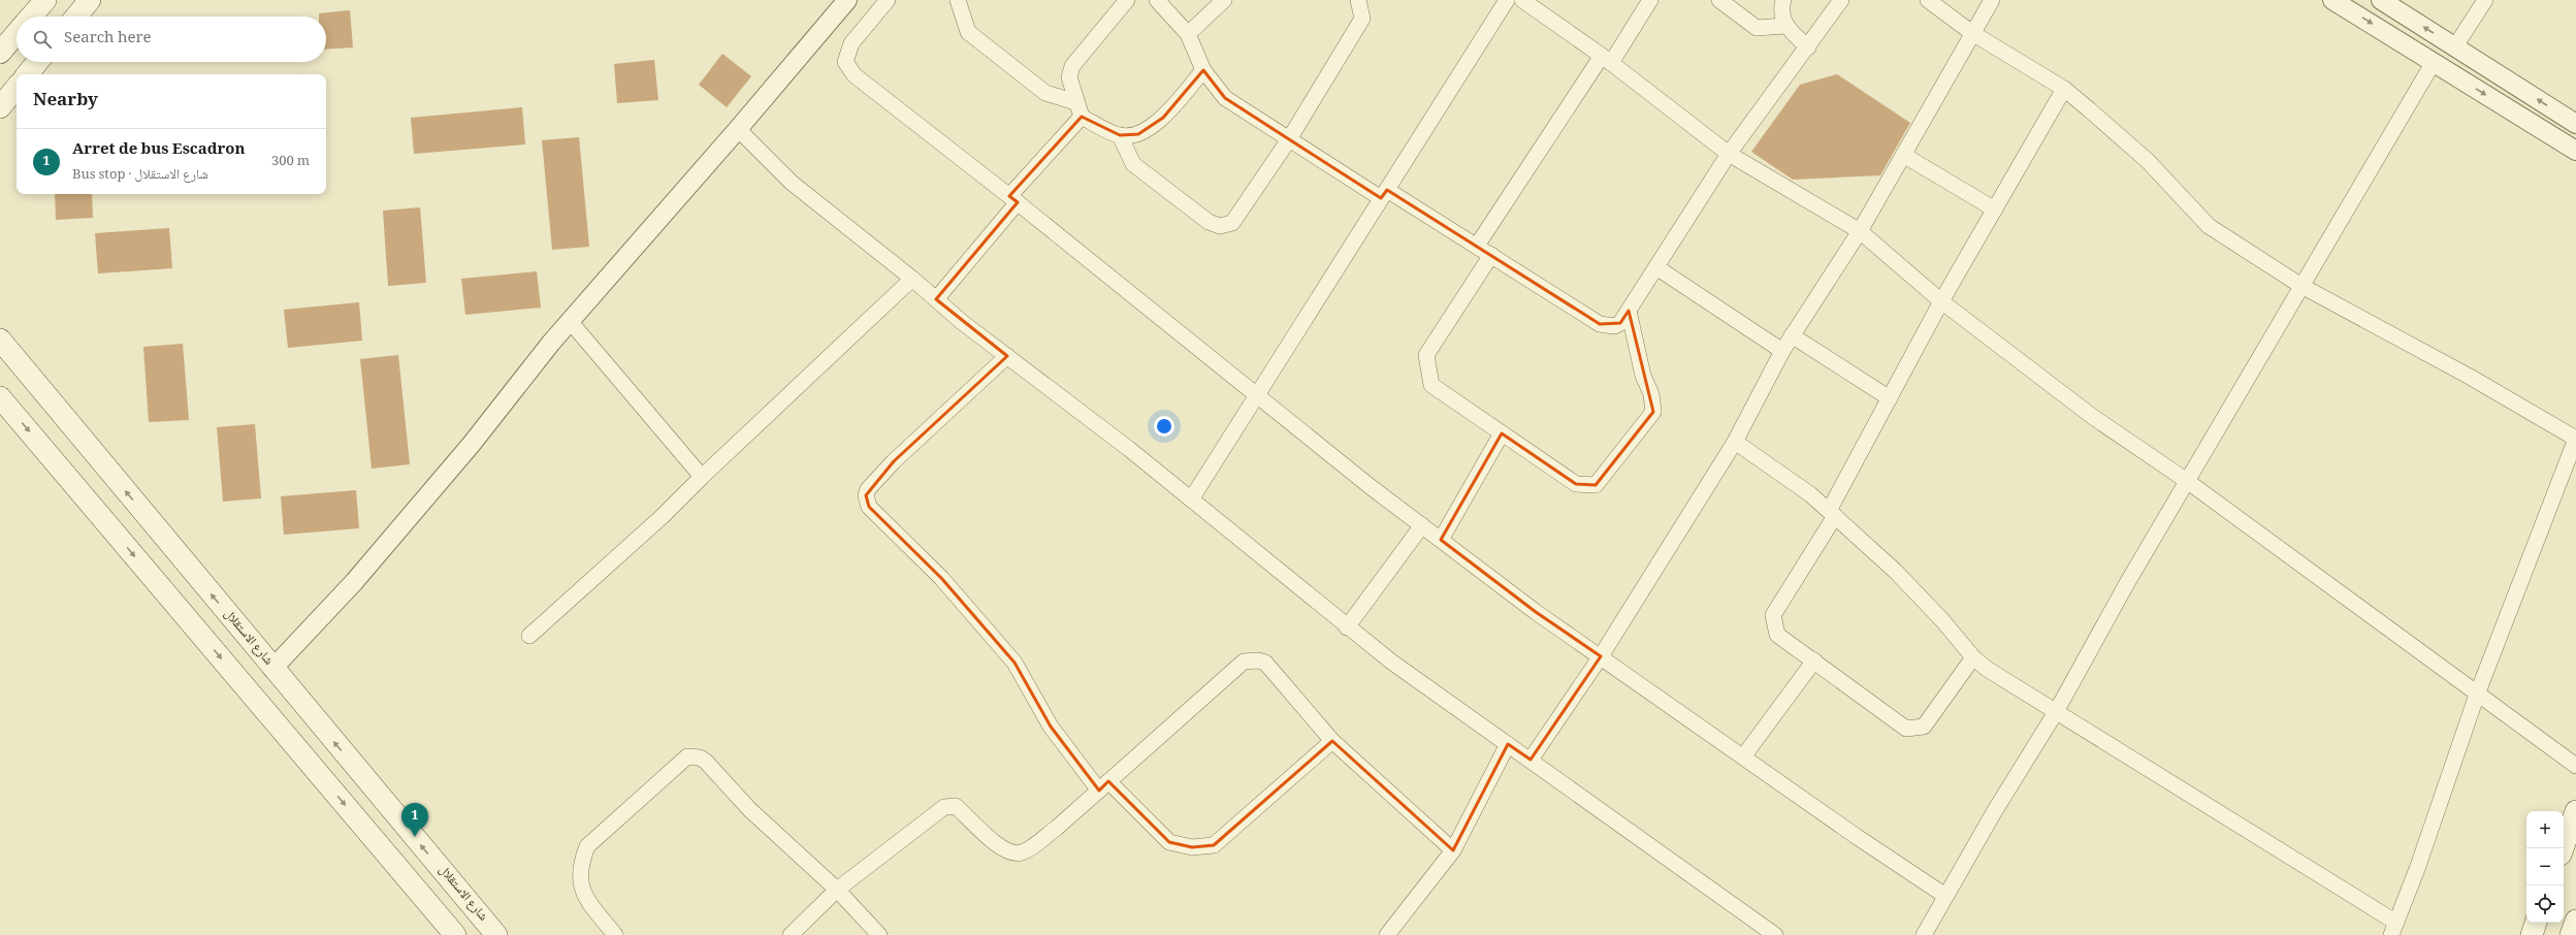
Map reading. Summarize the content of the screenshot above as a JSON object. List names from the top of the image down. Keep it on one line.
{"streets":{"main road":["شارع الاستقلال"]},"page":{"search":"Search here","heading":"Nearby","list":[{"mark":"1","name":"Arret de bus Escadron","note":"Bus stop · شارع الاستقلال","value":"300 m"}],"pins":"1","map_buttons":["+","−"]}}
